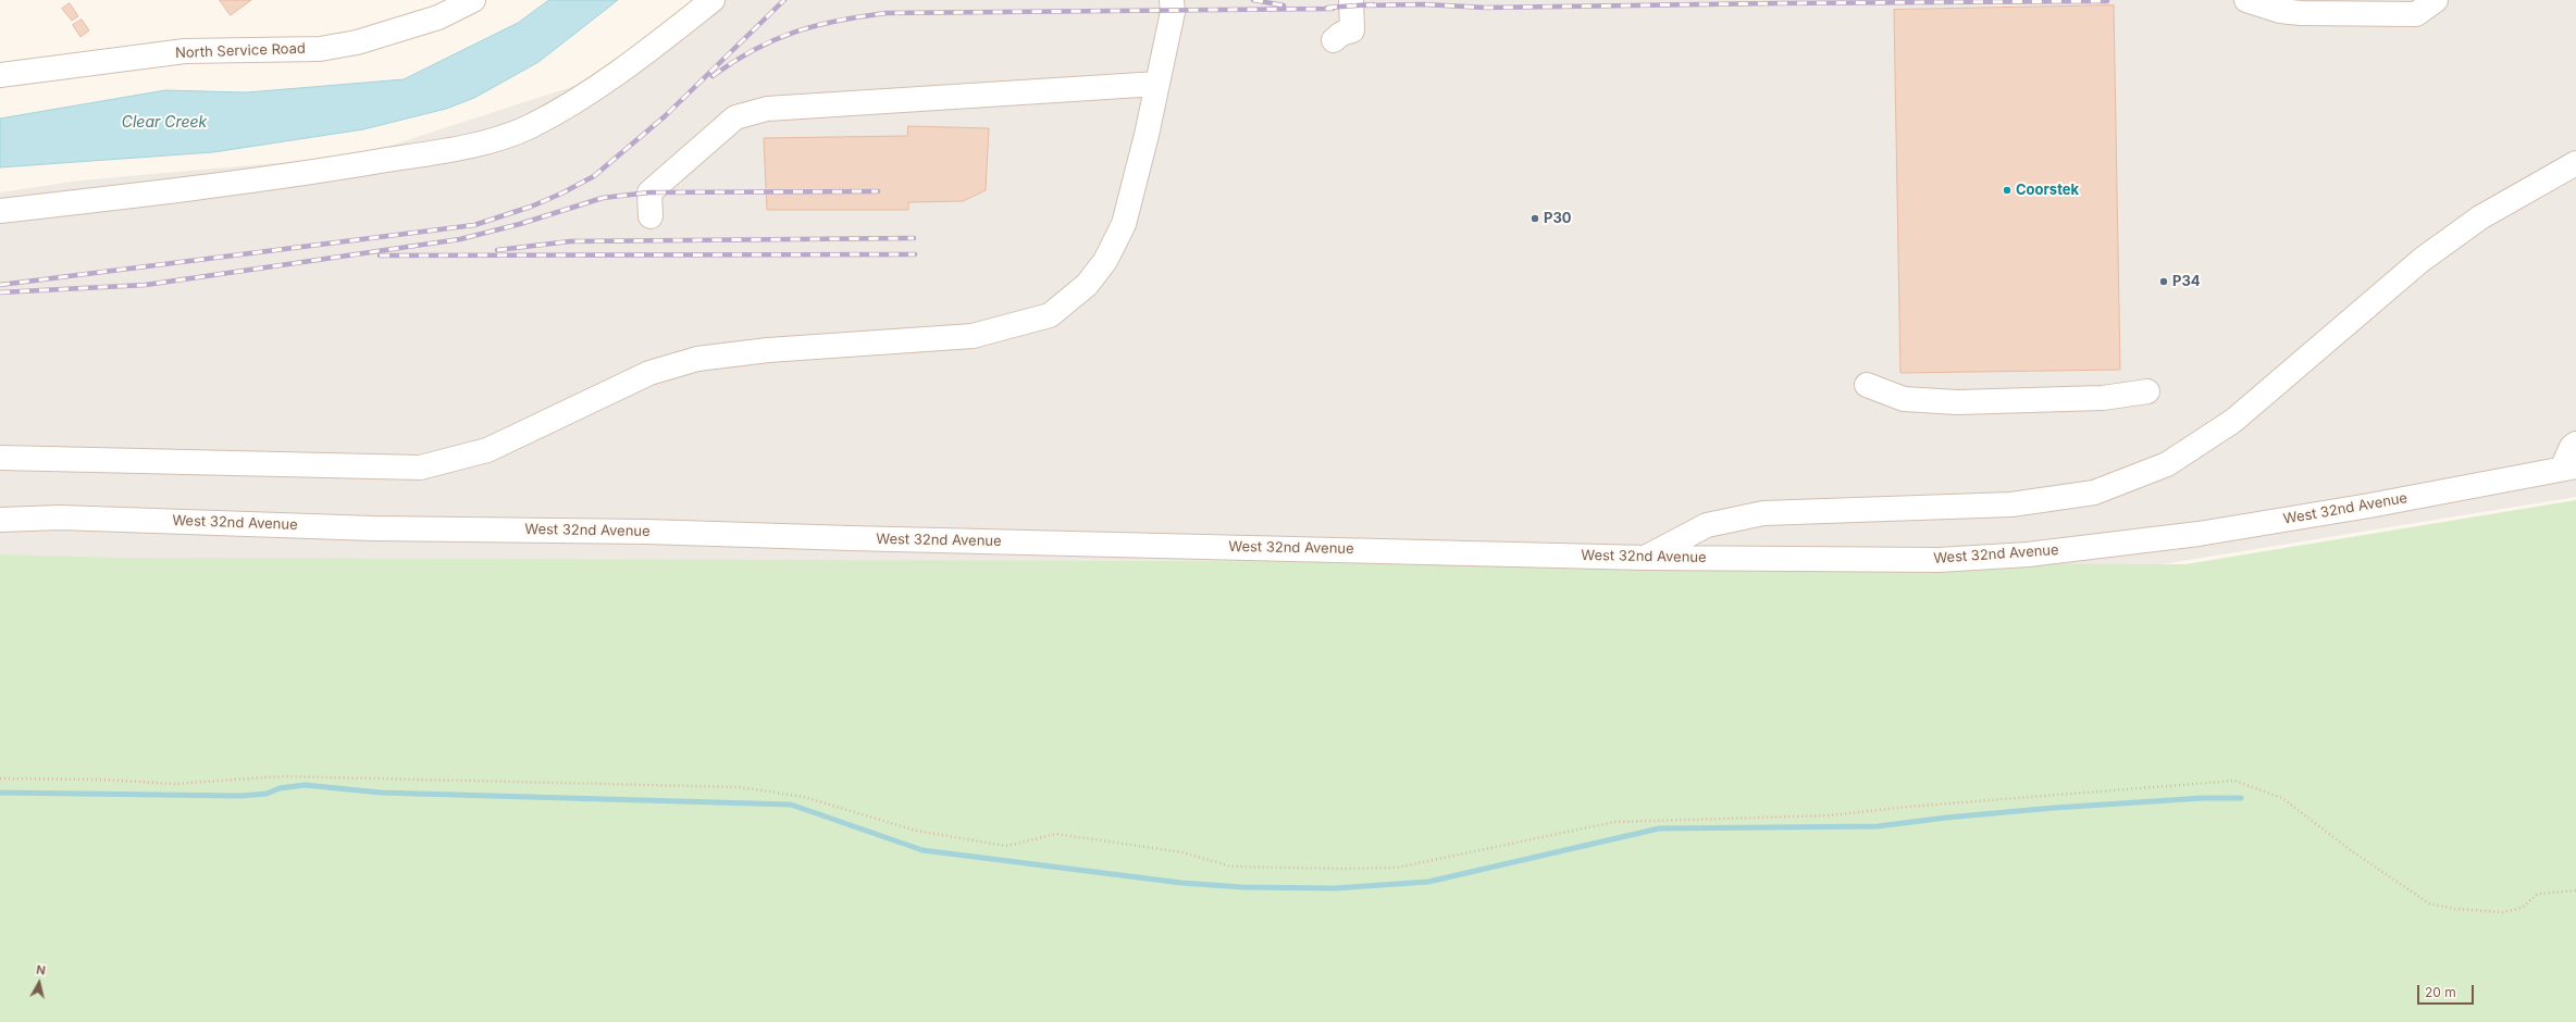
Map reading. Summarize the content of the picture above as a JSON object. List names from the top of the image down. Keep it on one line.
{"streets":{"street":["North Service Road","West 32nd Avenue"]},"water":["Clear Creek"],"places":["Coorstek","P30","P34"],"scale_bar":"20 m","north":"top"}
